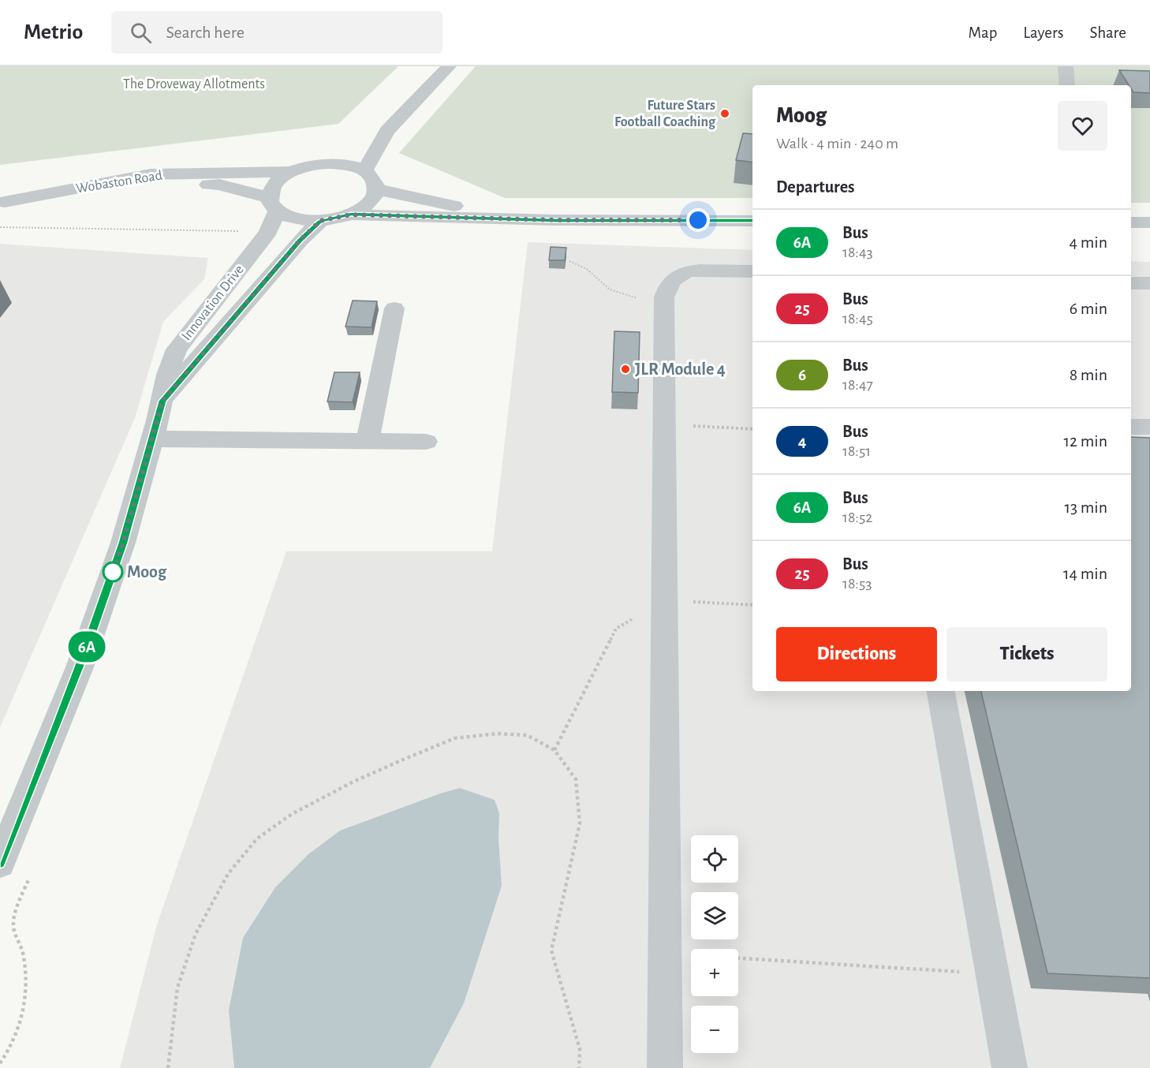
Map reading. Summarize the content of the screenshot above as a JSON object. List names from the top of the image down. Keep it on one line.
{"streets":{"street":["Wobaston Road","Innovation Drive"]},"crossings":[["Wobaston Road","Innovation Drive"]],"parks":["The Droveway Allotments"],"places":["Future Stars Football Coaching","JLR Module 4","Moog"],"lines":["bus line 6A"],"page":{"header":"Metrio","search":"Search here","nav":["Map","Layers","Share"],"on_map":"6A","heading":[["Moog","Walk · 4 min · 240 m"],"Departures"],"list":[{"mark":"6A","name":"Bus","note":"18:43","value":"4 min"},{"mark":"25","name":"Bus","note":"18:45","value":"6 min"},{"mark":"6","name":"Bus","note":"18:47","value":"8 min"},{"mark":"4","name":"Bus","note":"18:51","value":"12 min"},{"mark":"6A","name":"Bus","note":"18:52","value":"13 min"},{"mark":"25","name":"Bus","note":"18:53","value":"14 min"}],"buttons":["Directions","Tickets"],"map_buttons":["+","−"]}}
